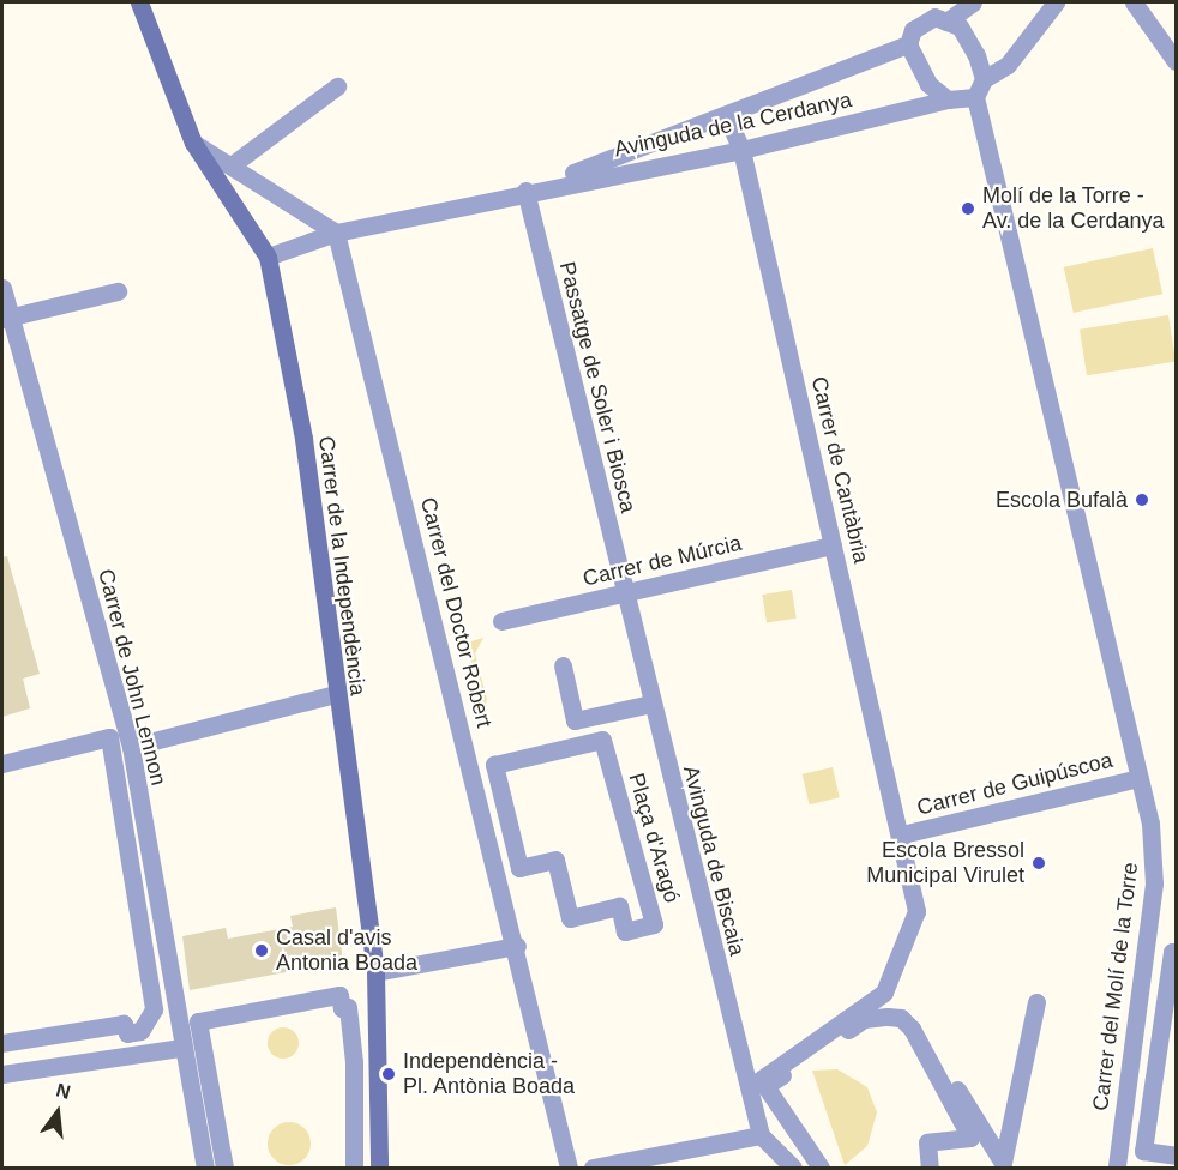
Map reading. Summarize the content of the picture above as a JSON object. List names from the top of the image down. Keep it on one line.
{"streets":{"street":["Avinguda de la Cerdanya","Passatge de Soler i Biosca","Carrer de Cantàbria","Carrer de Múrcia","Carrer de la Independència","Carrer del Doctor Robert","Carrer de John Lennon","Carrer de Guipúscoa","Plaça d'Aragó","Avinguda de Biscaia","Carrer del Molí de la Torre"]},"crossings":[["Avinguda de la Cerdanya","Passatge de Soler i Biosca"],["Avinguda de la Cerdanya","Carrer de Cantàbria"],["Avinguda de la Cerdanya","Carrer de la Independència"],["Avinguda de la Cerdanya","Carrer del Doctor Robert"],["Avinguda de la Cerdanya","Carrer del Molí de la Torre"],["Passatge de Soler i Biosca","Carrer de Múrcia"],["Passatge de Soler i Biosca","Avinguda de Biscaia"],["Carrer de Cantàbria","Carrer de Múrcia"],["Carrer de Cantàbria","Carrer de Guipúscoa"],["Carrer de Múrcia","Avinguda de Biscaia"],["Carrer de Guipúscoa","Carrer del Molí de la Torre"]],"places":["Molí de la Torre - Av. de la Cerdanya","Escola Bufalà","Escola Bressol Municipal Virulet","Casal d'avis Antonia Boada","Independència - Pl. Antònia Boada"],"north":"top"}
